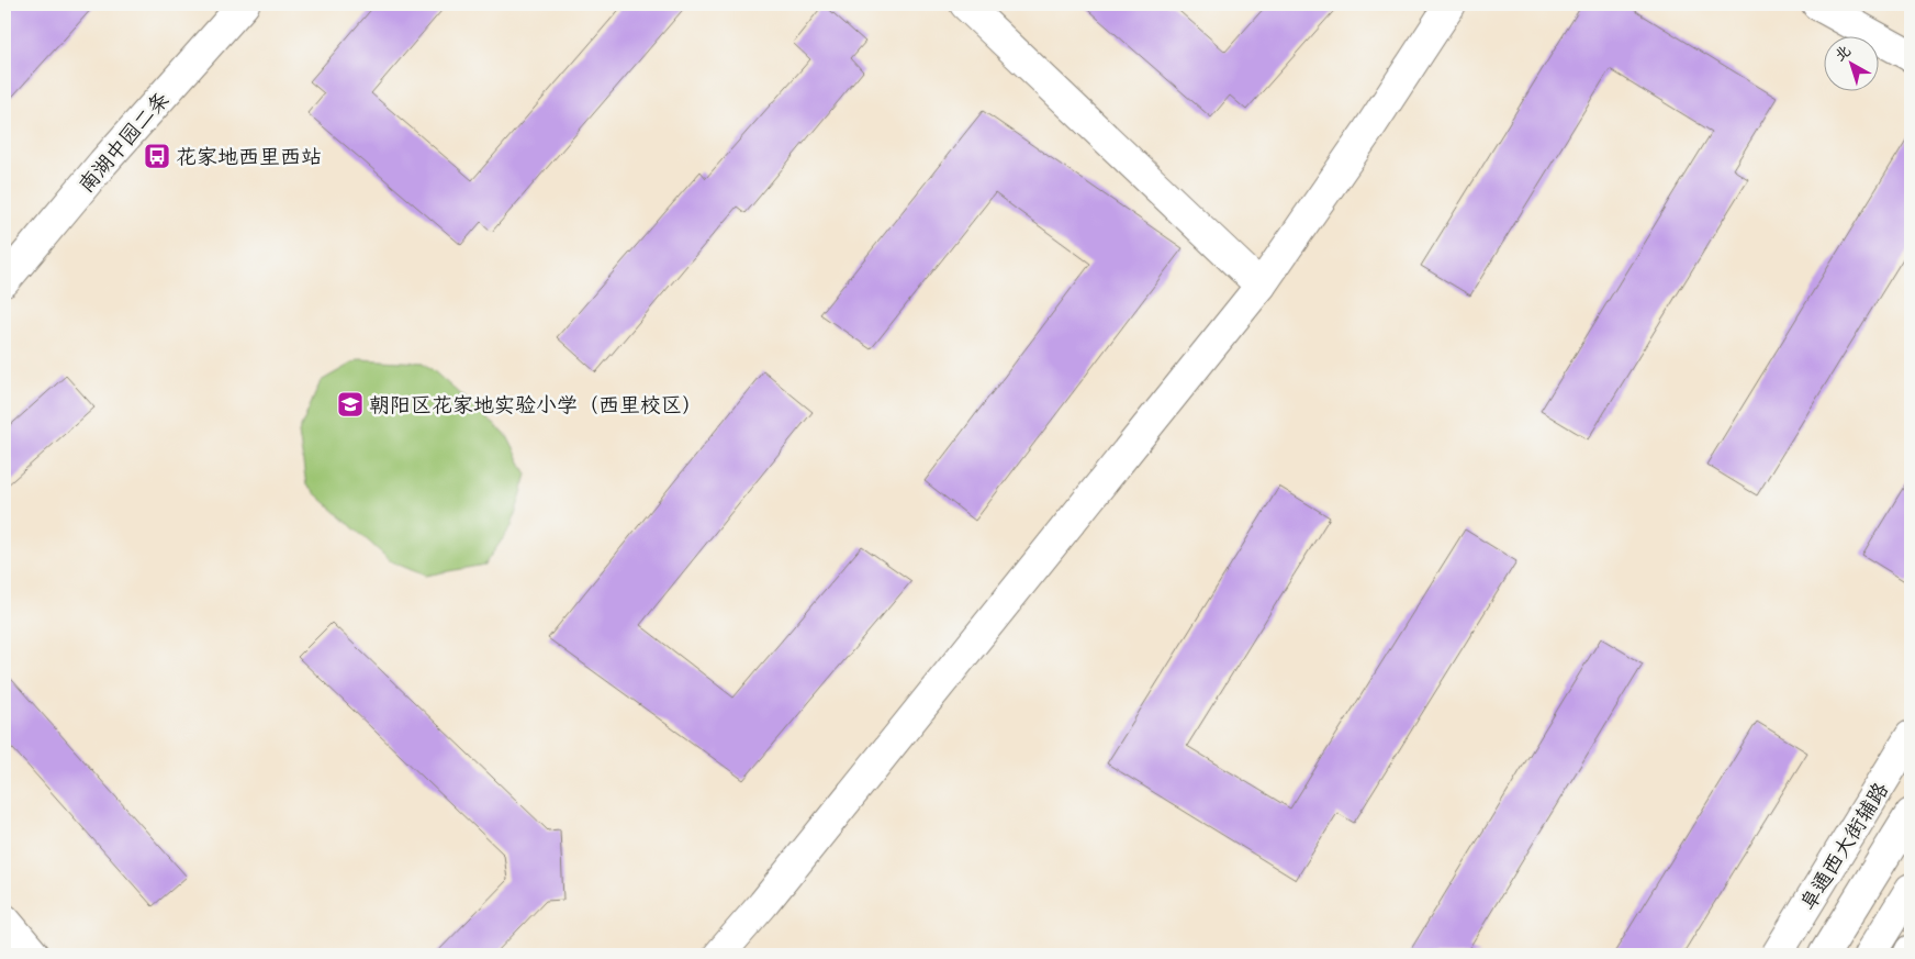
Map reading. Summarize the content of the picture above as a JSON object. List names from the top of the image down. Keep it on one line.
{"streets":{"street":["南湖中园二条","阜通西大街辅路"]},"places":{"bus stop":["花家地西里西站"],"school or university":["朝阳区花家地实验小学（西里校区）"]},"north":"top left"}
